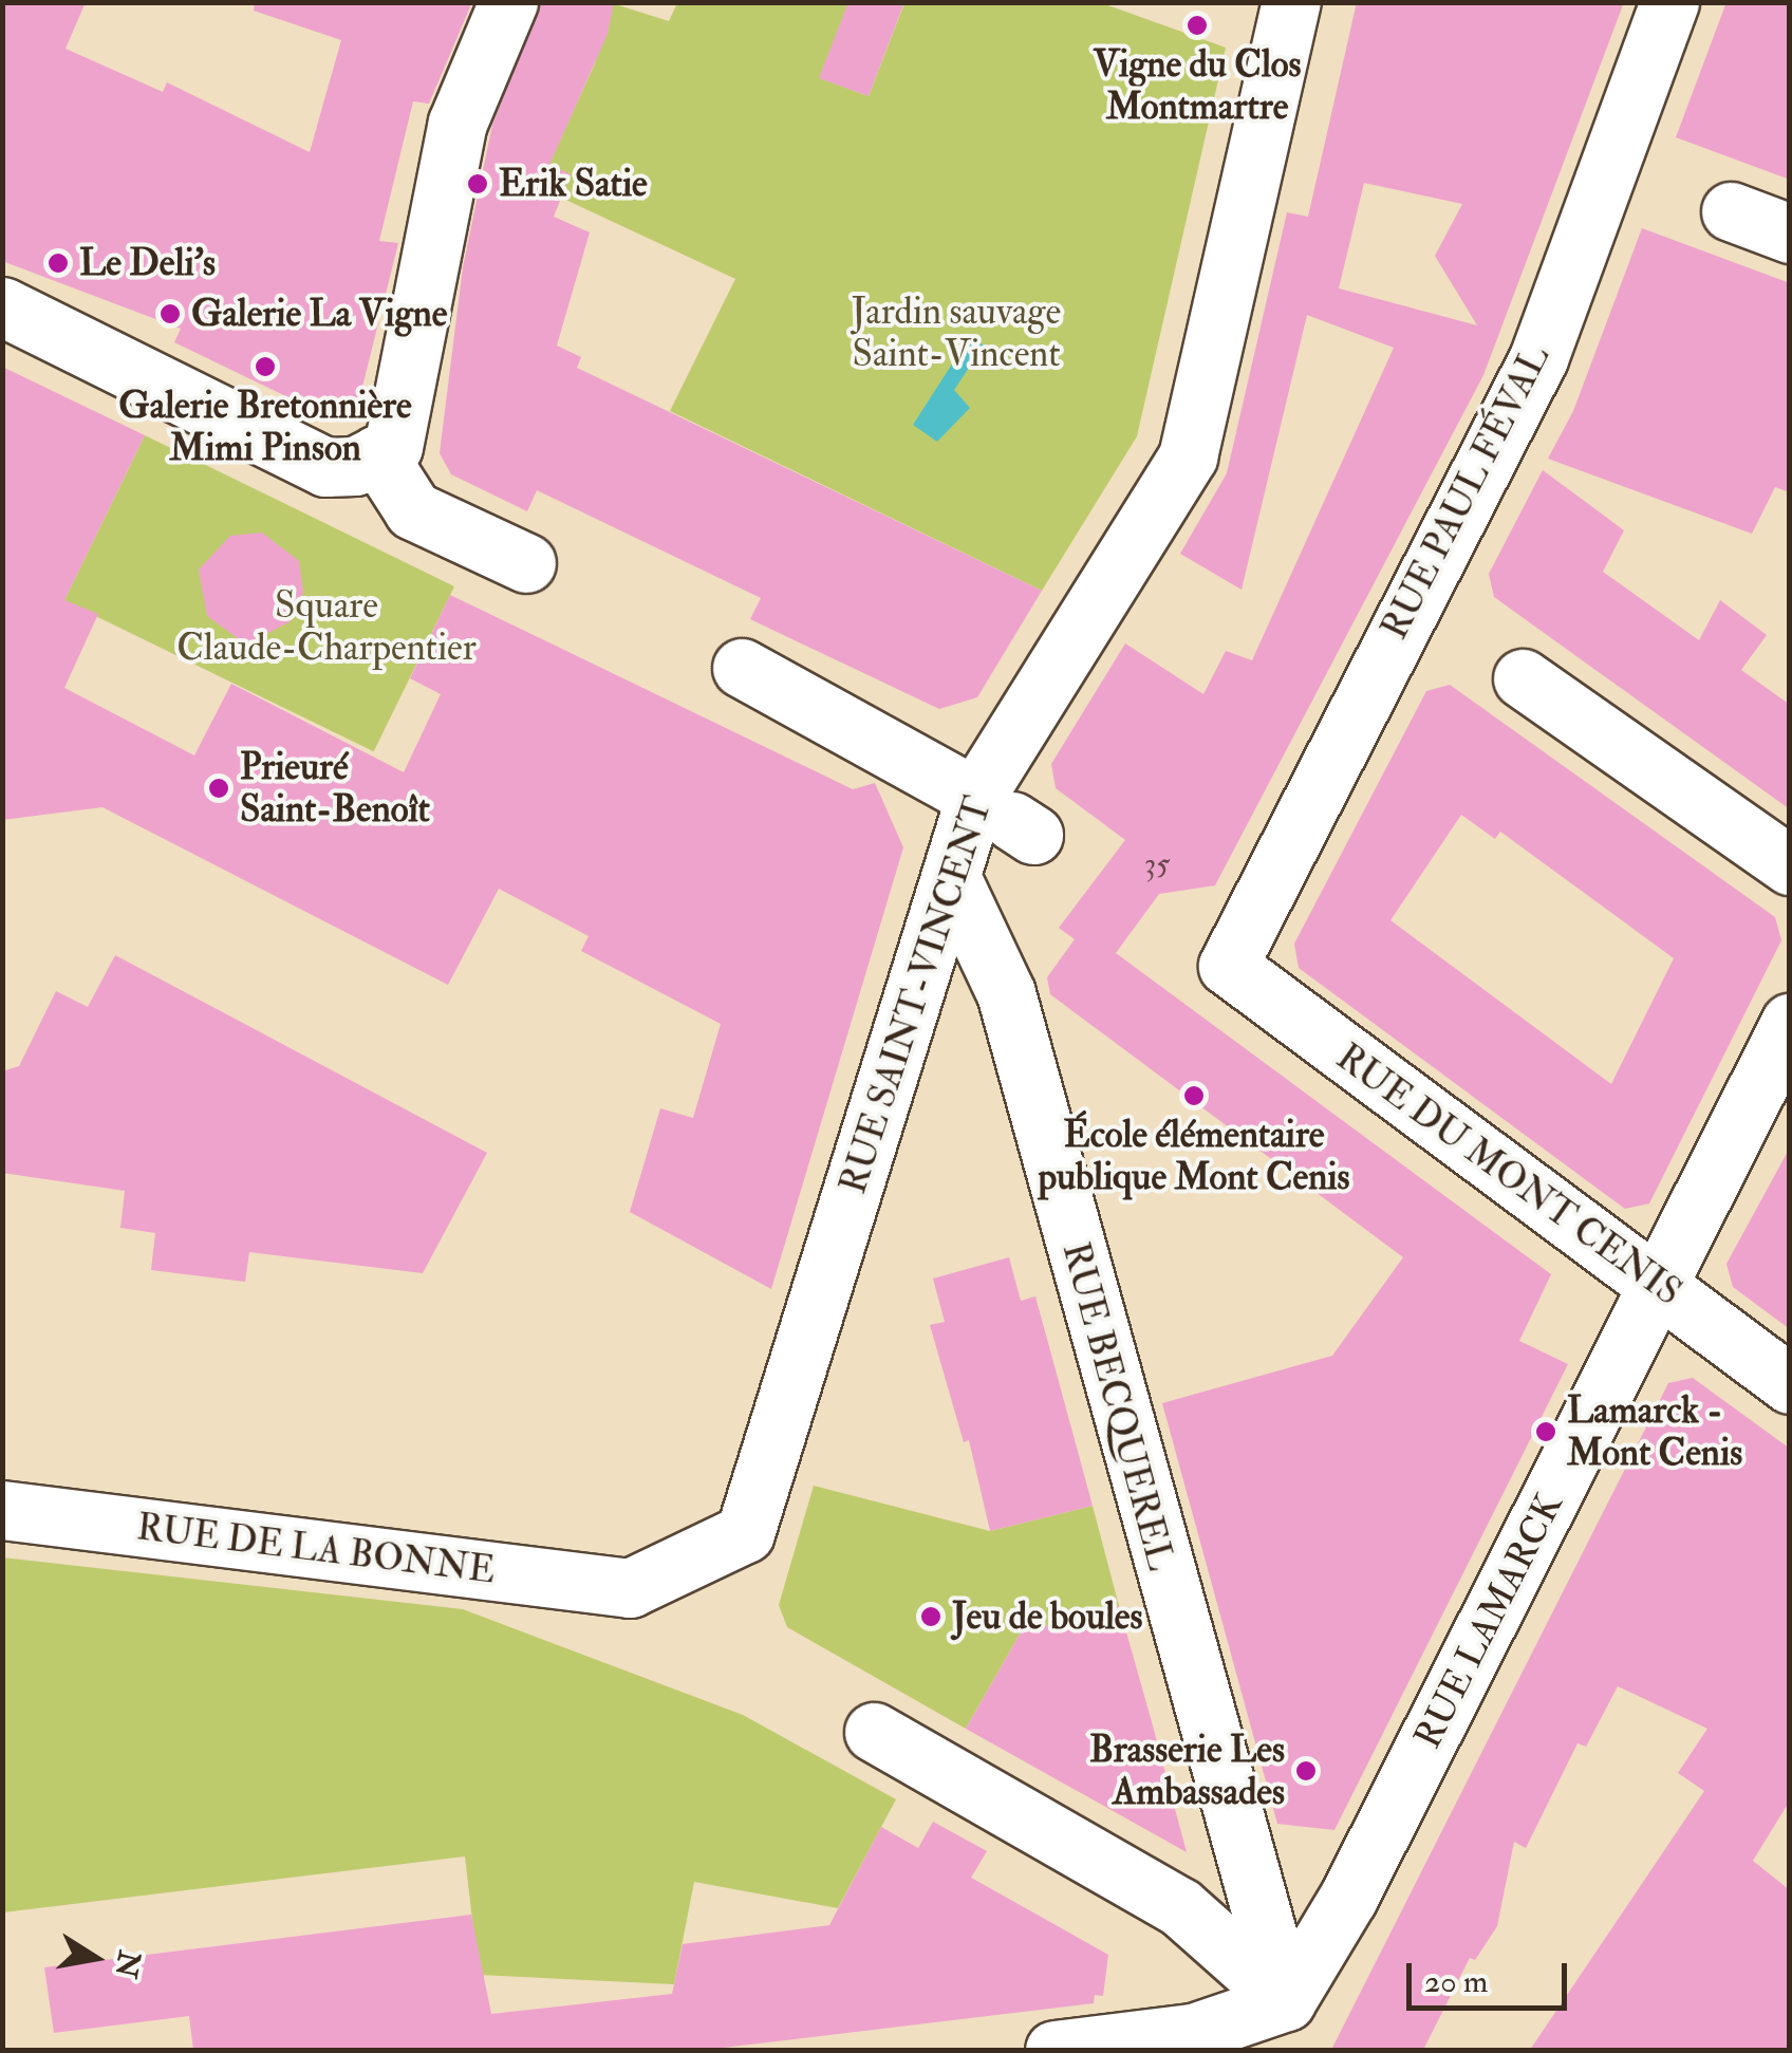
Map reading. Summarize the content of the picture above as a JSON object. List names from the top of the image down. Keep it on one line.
{"streets":{"street":["RUE PAUL FÉVAL","RUE SAINT-VINCENT","RUE DU MONT CENIS","RUE BECQUEREL","RUE DE LA BONNE","RUE LAMARCK"]},"crossings":[["RUE PAUL FÉVAL","RUE DU MONT CENIS"],["RUE SAINT-VINCENT","RUE BECQUEREL"],["RUE SAINT-VINCENT","RUE DE LA BONNE"],["RUE DU MONT CENIS","RUE LAMARCK"],["RUE BECQUEREL","RUE LAMARCK"]],"parks":["Jardin sauvage Saint-Vincent","Square Claude-Charpentier"],"places":["Vigne du Clos Montmartre","Erik Satie","Le Deli's","Galerie La Vigne","Galerie Bretonnière Mimi Pinson","Prieuré Saint-Benoît","École élémentaire publique Mont Cenis","Lamarck - Mont Cenis","Jeu de boules","Brasserie Les Ambassades"],"house_numbers":["35"],"scale_bar":"20 m","north":"right"}
